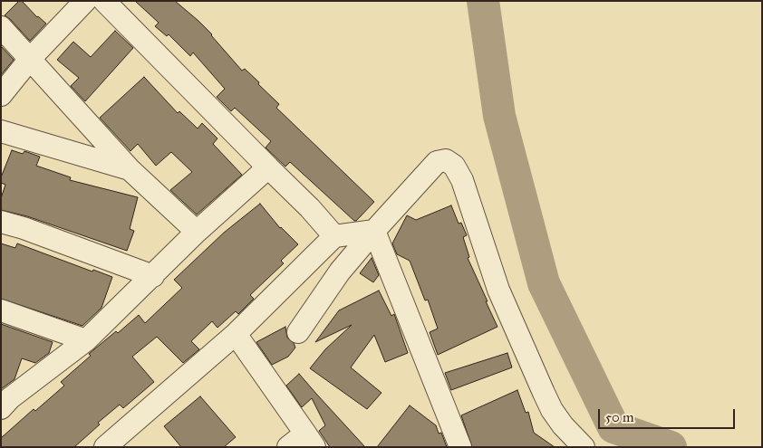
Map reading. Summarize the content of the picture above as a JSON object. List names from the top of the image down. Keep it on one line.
{"scale_bar":"50 m"}
